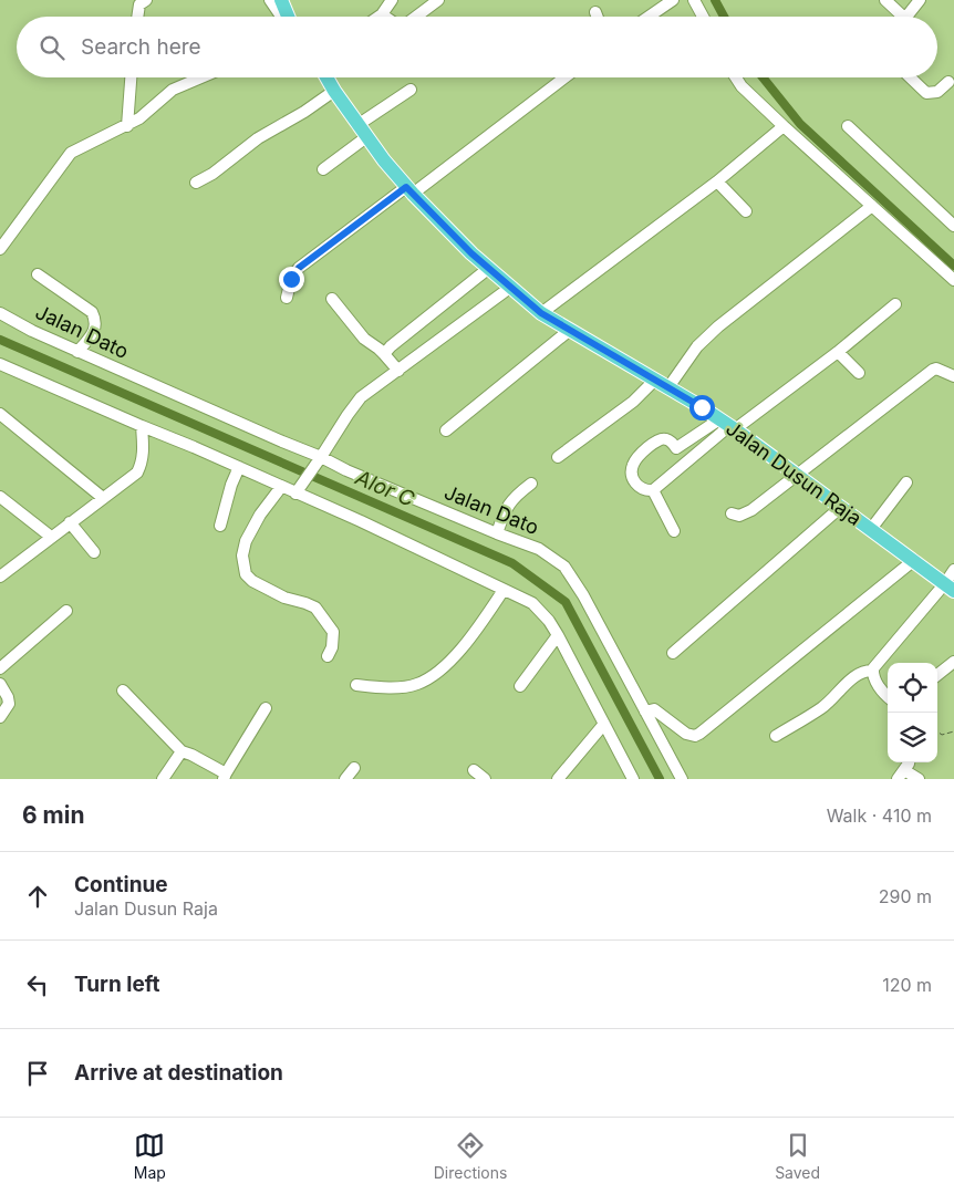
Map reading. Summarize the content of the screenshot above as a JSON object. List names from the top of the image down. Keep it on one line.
{"streets":{"main road":["Jalan Dusun Raja"],"street":["Jalan Dato"]},"water":["Alor C"],"page":{"search":"Search here","heading":["6 min","Walk · 410 m"],"list":[["Continue","Jalan Dusun Raja","290 m"],["Turn left","120 m"],"Arrive at destination"],"nav":["Map","Directions","Saved"]}}
